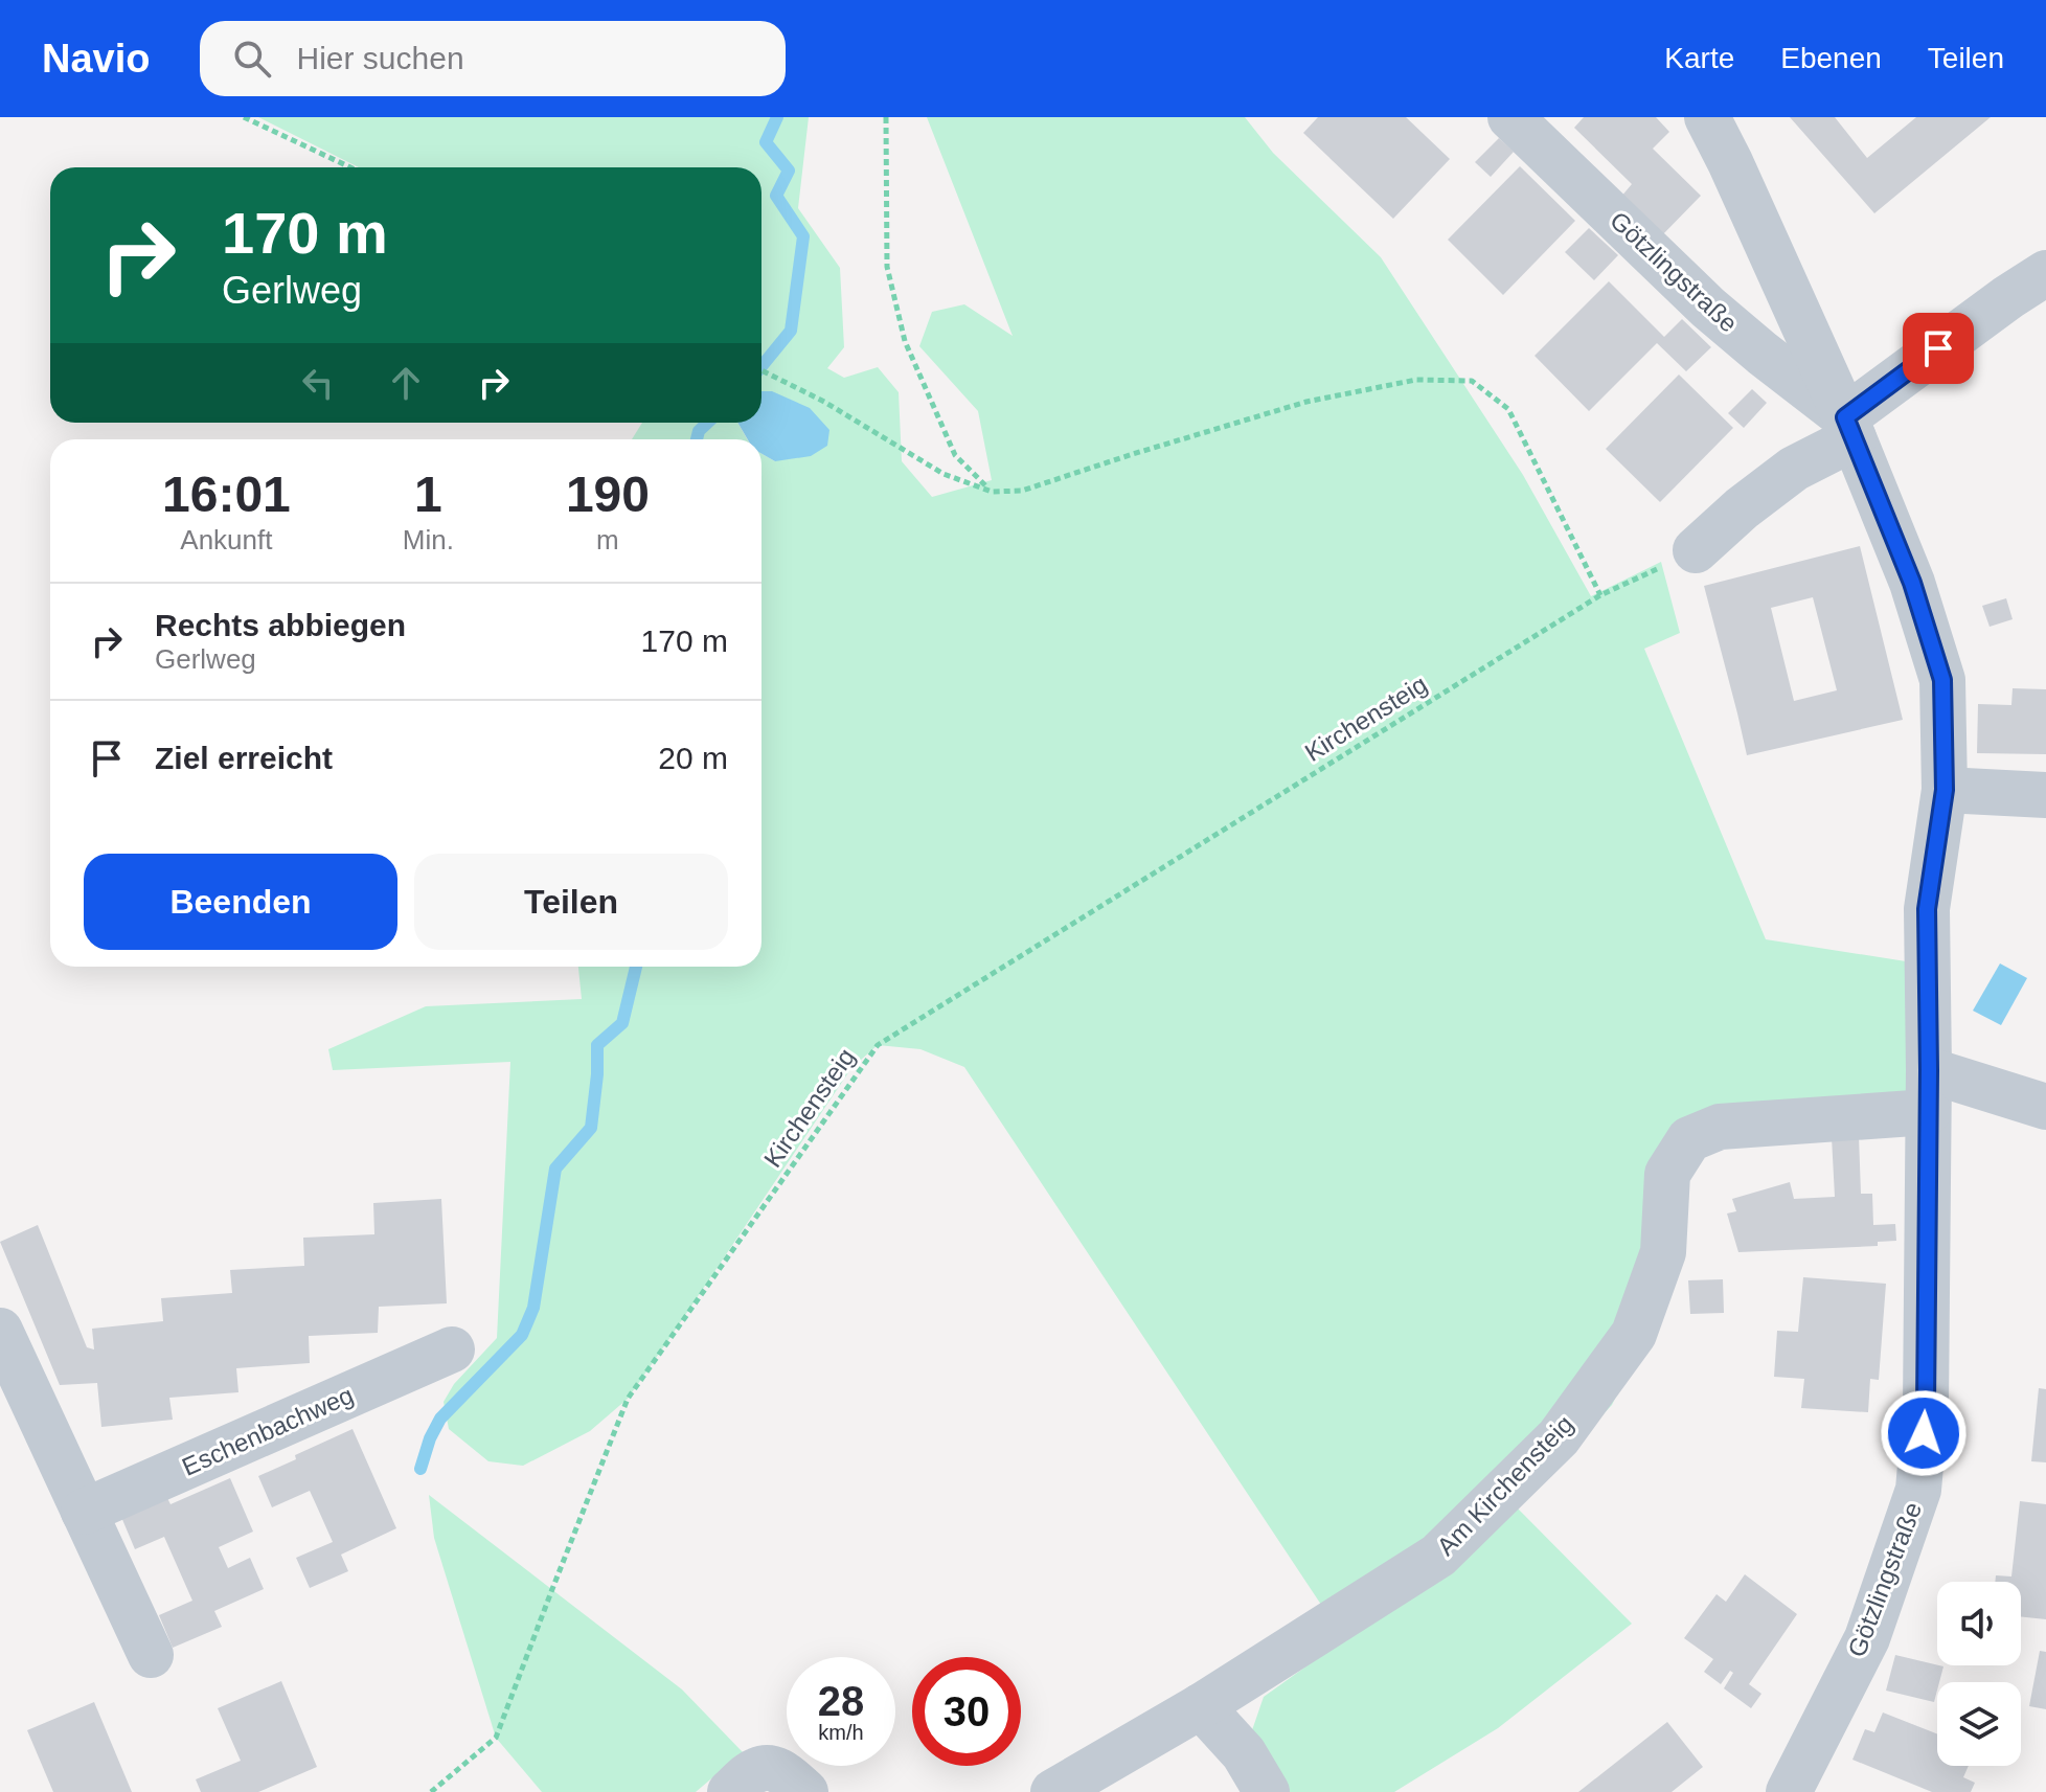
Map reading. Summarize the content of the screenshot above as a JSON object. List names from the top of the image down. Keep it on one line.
{"streets":{"street":["Götzlingstraße","Eschenbachweg","Am Kirchensteig"],"path":["Kirchensteig"]},"crossings":[["Götzlingstraße","Am Kirchensteig"]],"page":{"header":"Navio","search":"Hier suchen","nav":["Karte","Ebenen","Teilen"],"turn":["170 m","Gerlweg"],"eta":["16:01","Ankunft","1","Min.","190","m"],"list":[{"name":"Rechts abbiegen","note":"Gerlweg","value":"170 m"},{"name":"Ziel erreicht","value":"20 m"}],"buttons":["Beenden","Teilen"],"speed":"28 km/h","limit":"30"}}
